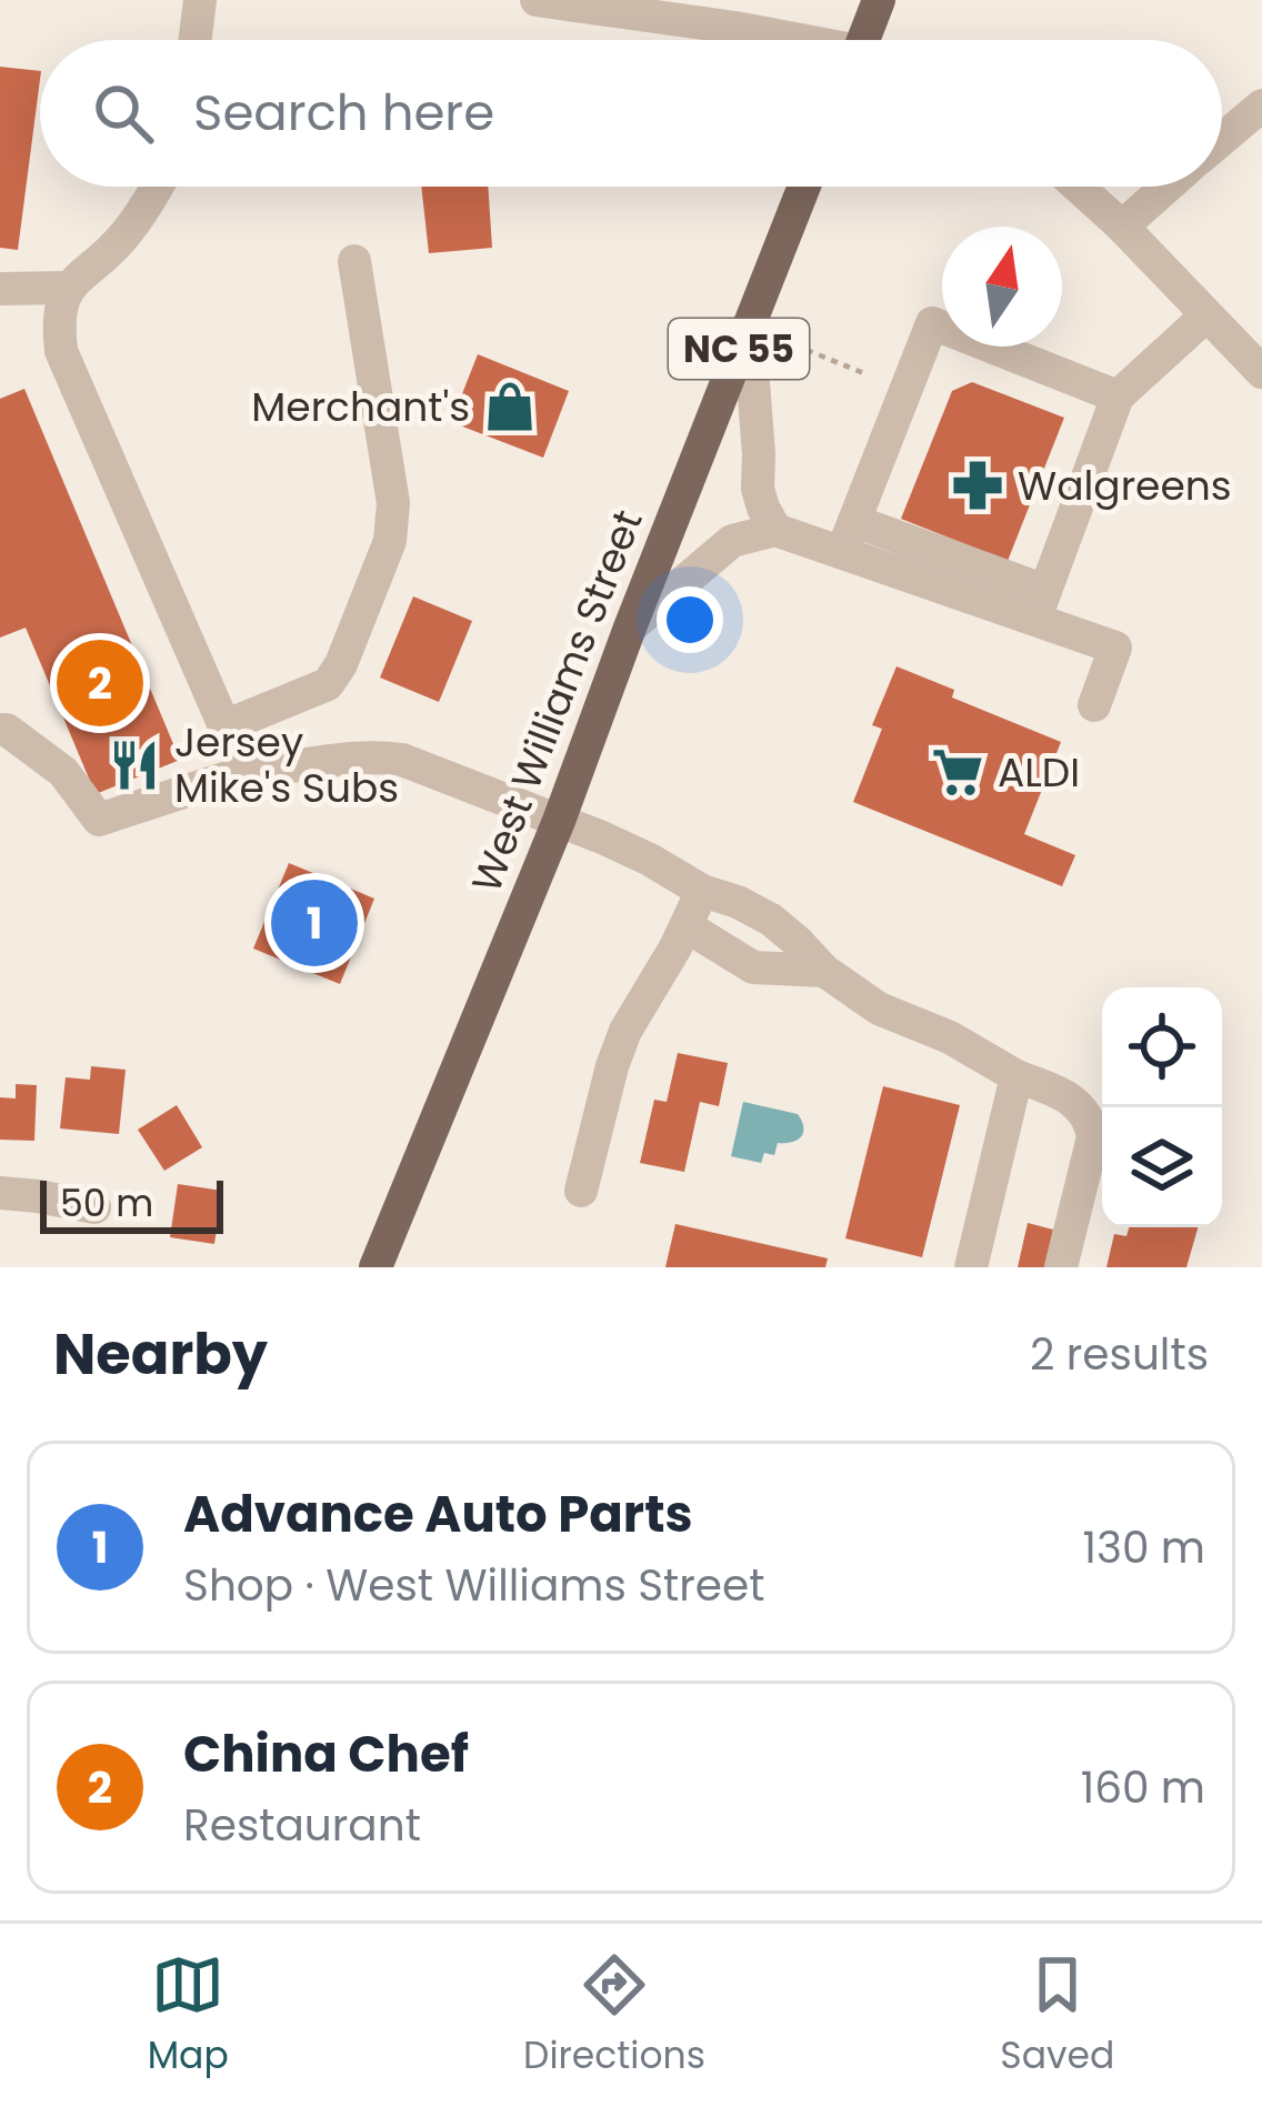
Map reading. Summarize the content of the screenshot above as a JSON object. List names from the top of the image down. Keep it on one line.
{"streets":{"main road":["NC 55","West Williams Street"]},"places":{"shop":["Merchant's"],"pharmacy":["Walgreens"],"restaurant":["Jersey Mike's Subs"],"supermarket":["ALDI"]},"scale_bar":"50 m","north":"top","page":{"search":"Search here","pins":["2","1"],"scale":"50 m","heading":["Nearby","2 results"],"list":[{"mark":"1","name":"Advance Auto Parts","note":"Shop · West Williams Street","value":"130 m"},{"mark":"2","name":"China Chef","note":"Restaurant","value":"160 m"}],"nav":["Map","Directions","Saved"]}}
